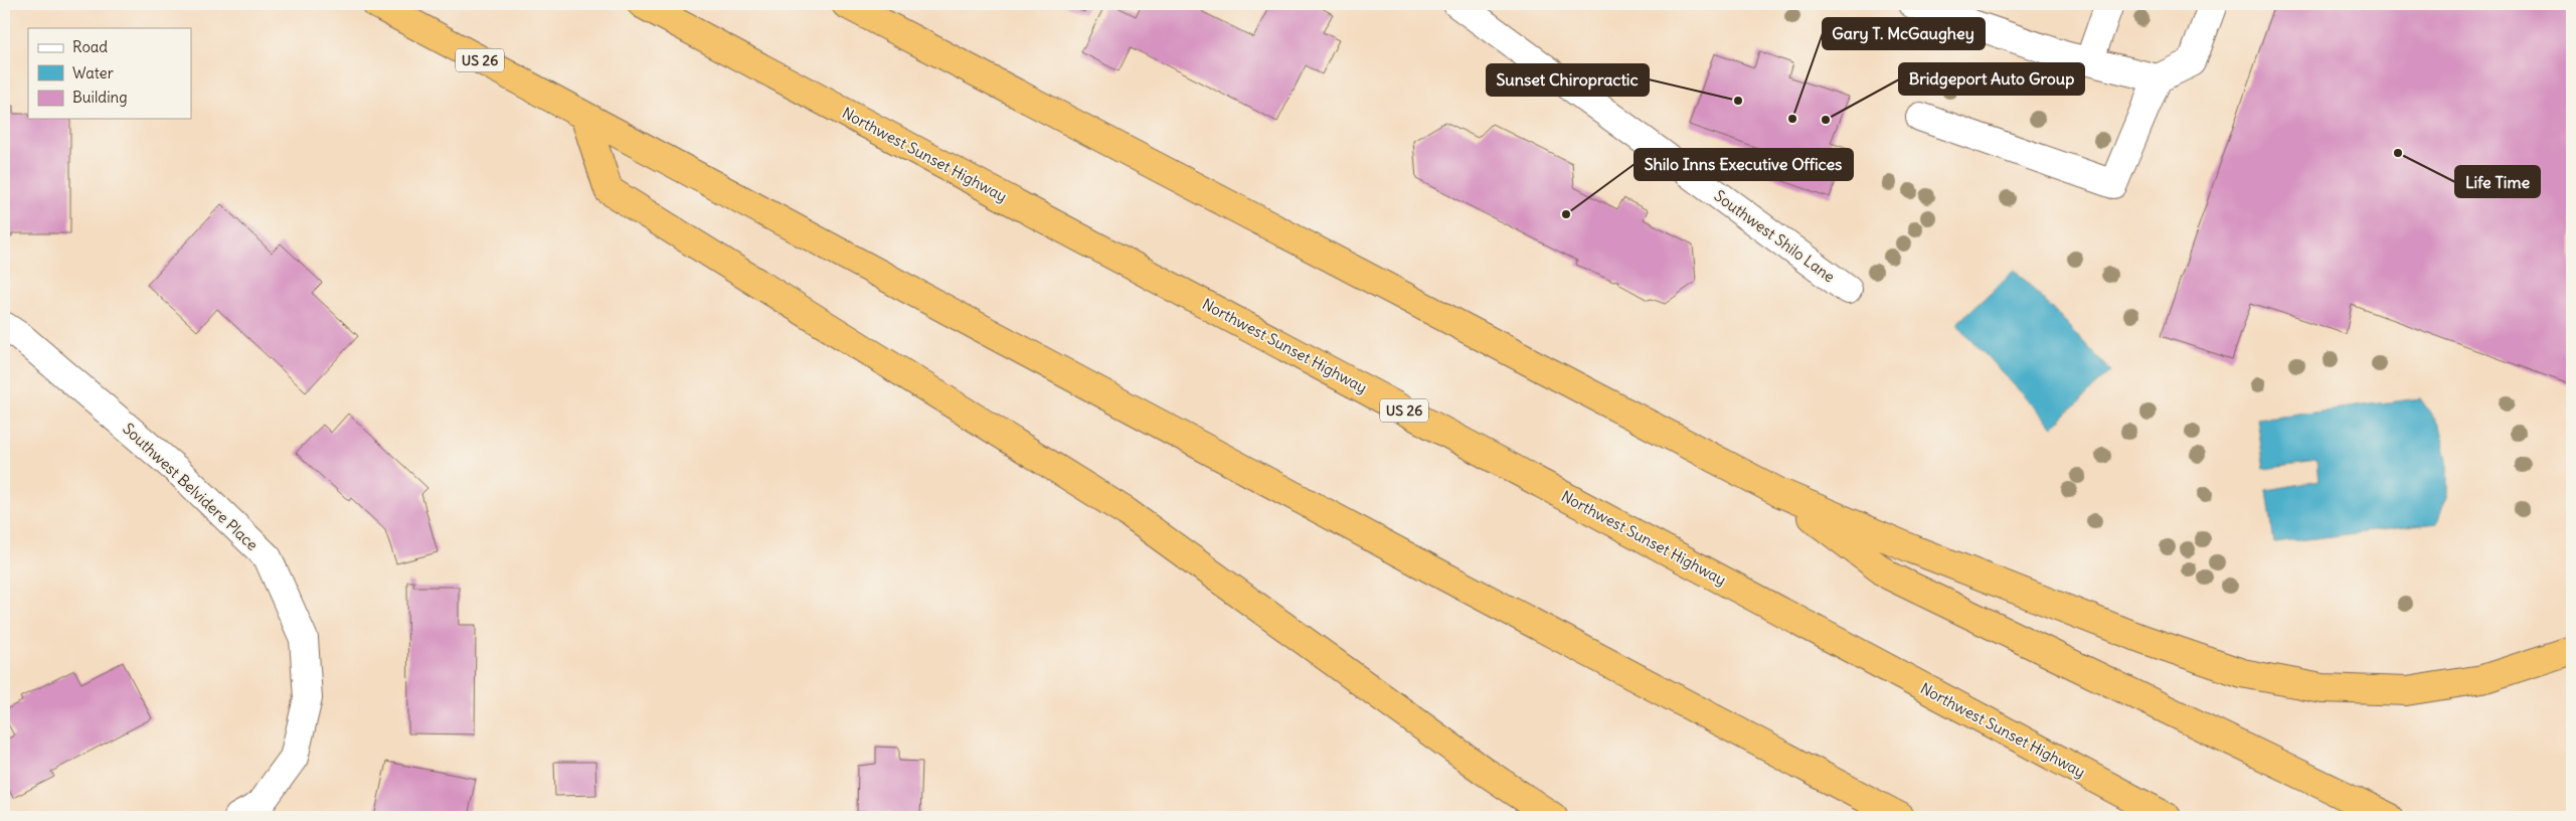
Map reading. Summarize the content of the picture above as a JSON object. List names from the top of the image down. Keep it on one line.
{"streets":{"highway":["US 26","Northwest Sunset Highway"],"street":["Southwest Shilo Lane","Southwest Belvidere Place"]},"places":["Sunset Chiropractic","Gary T. McGaughey","Bridgeport Auto Group","Life Time","Shilo Inns Executive Offices"],"legend":["Road","Water","Building"]}
